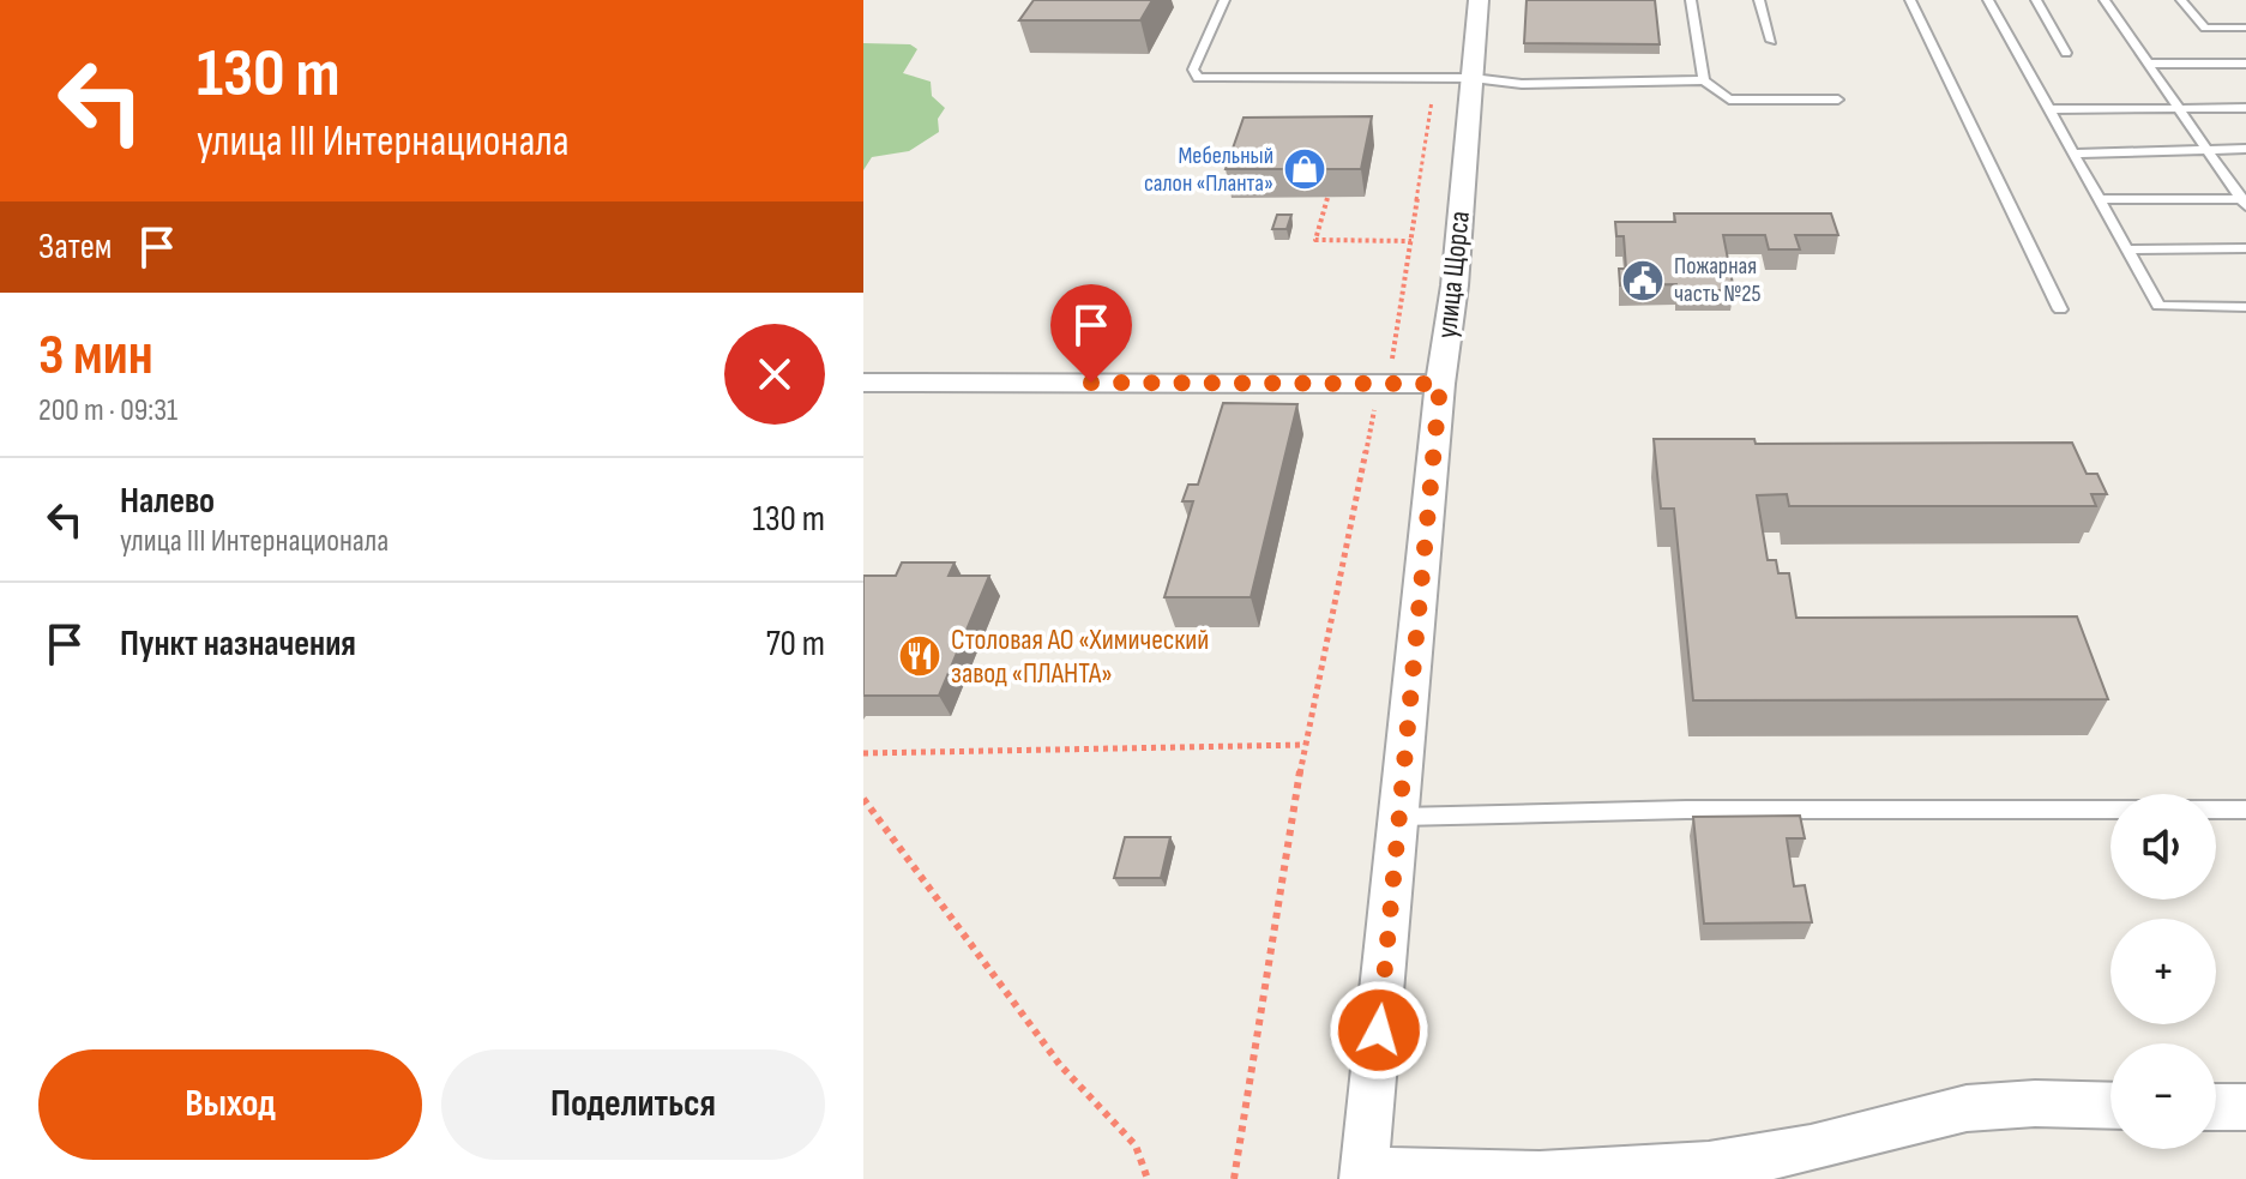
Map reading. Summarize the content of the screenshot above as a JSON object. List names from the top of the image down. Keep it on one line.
{"streets":{"street":["улица Щорса"]},"places":{"shop":["Мебельный салон «Планта»"],"public building":["Пожарная часть №25"],"restaurant":["Столовая АО «Химический завод «ПЛАНТА»"]},"page":{"turn":["130 m","улица III Интернационала"],"then":"Затем","heading":["3 мин","200 m · 09:31"],"list":[{"name":"Налево","note":"улица III Интернационала","value":"130 m"},{"name":"Пункт назначения","value":"70 m"}],"map_buttons":["+","−"],"buttons":["Выход","Поделиться"]}}
